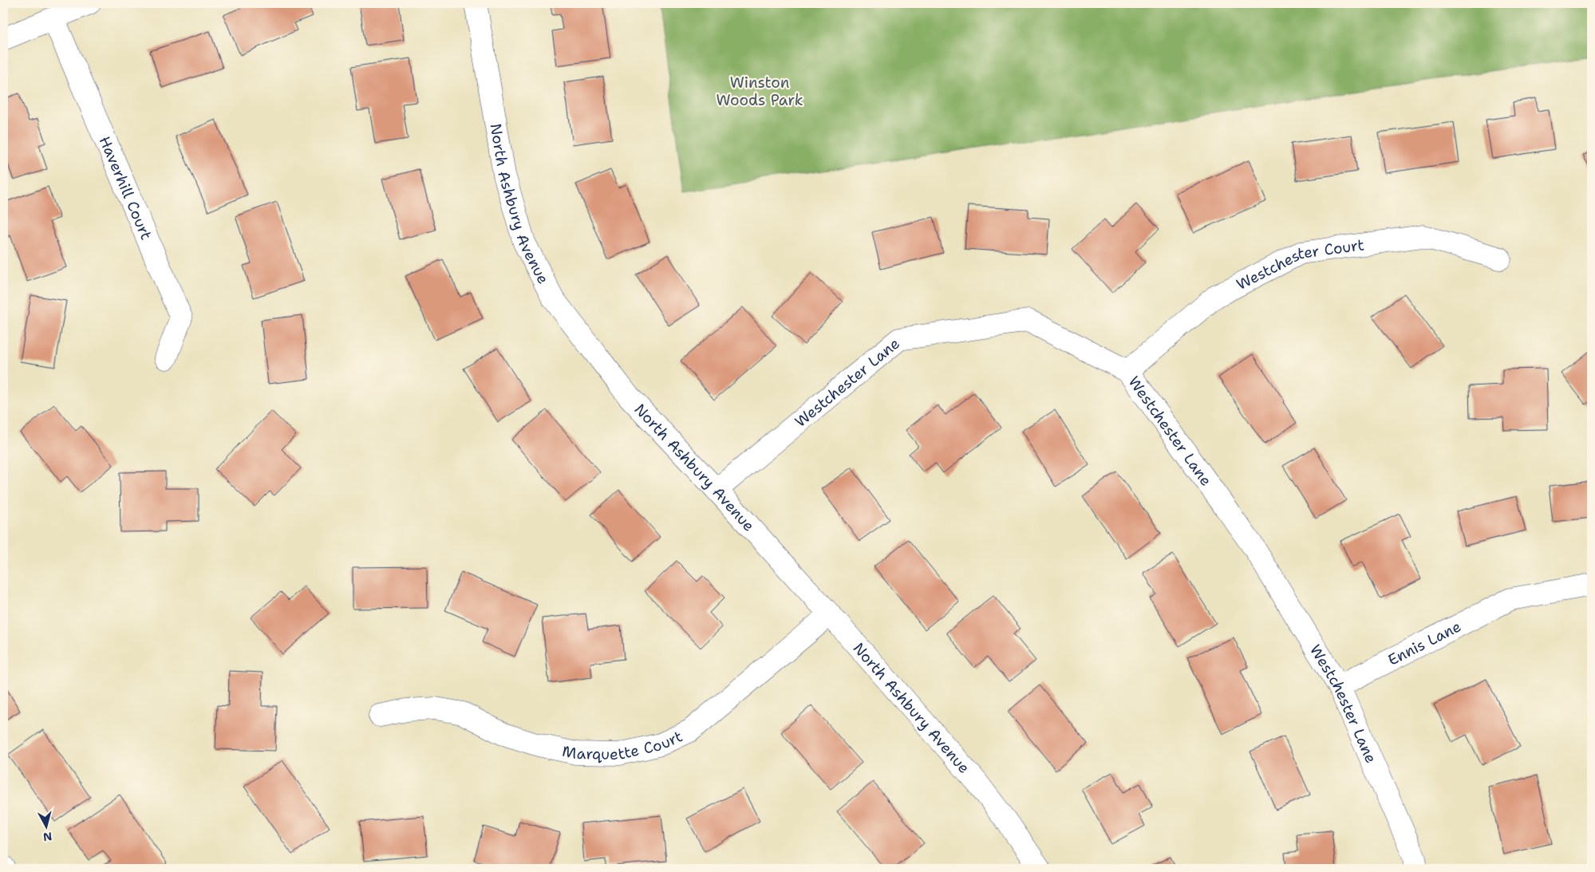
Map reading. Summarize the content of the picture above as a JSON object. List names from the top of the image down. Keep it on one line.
{"streets":{"street":["Haverhill Court","North Ashbury Avenue","Westchester Court","Westchester Lane","Ennis Lane","Marquette Court"]},"crossings":[["North Ashbury Avenue","Westchester Lane"],["North Ashbury Avenue","Marquette Court"],["Westchester Court","Westchester Lane"],["Westchester Lane","Ennis Lane"]],"parks":["Winston Woods Park"],"north":"bottom"}
